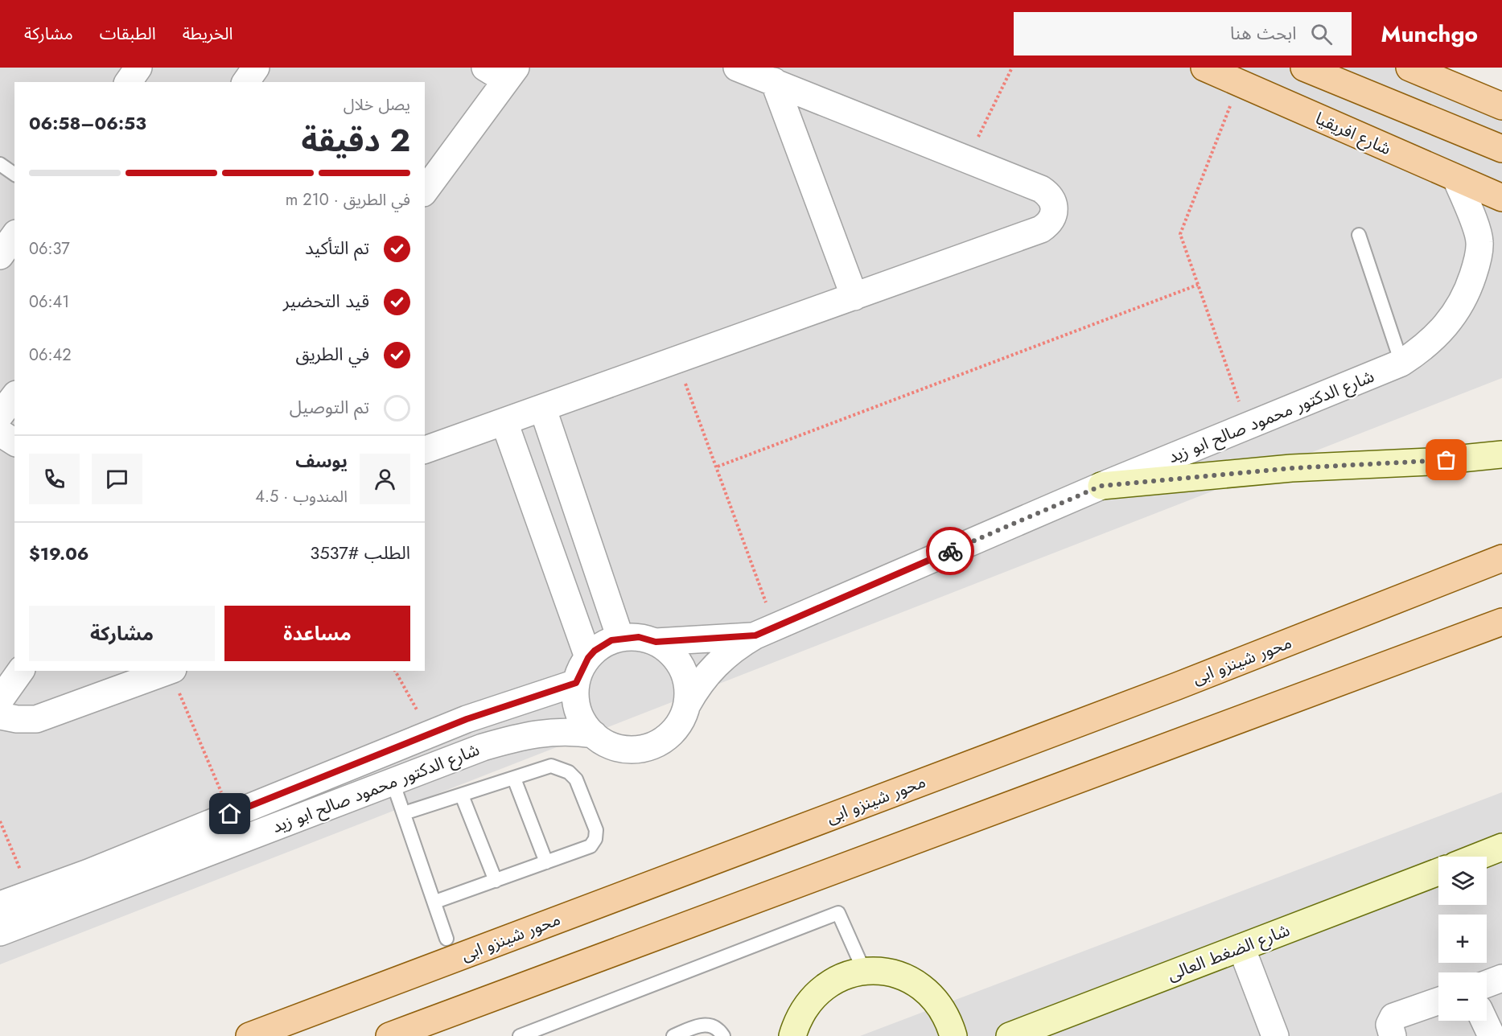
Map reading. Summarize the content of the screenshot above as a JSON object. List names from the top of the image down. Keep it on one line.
{"streets":{"main road":["شارع افريقيا","محور شينزو ابى"],"street":["شارع الدكتور محمود صالح ابو زيد","شارع الضغط العالى"]},"crossings":[["شارع افريقيا","شارع الدكتور محمود صالح ابو زيد"]],"page":{"header":"Munchgo","search":"ابحث هنا","nav":["الخريطة","الطبقات","مشاركة"],"heading":["2 دقيقة","يصل خلال","06:53–06:58"],"panel":["يوسف","المندوب · 4.5","الطلب #3537","$19.06"],"bar":"في الطريق · 210 m","list":[["تم التأكيد","06:37"],["قيد التحضير","06:41"],["في الطريق","06:42"],"تم التوصيل"],"buttons":["مساعدة","مشاركة"],"map_buttons":["+","−"]}}
